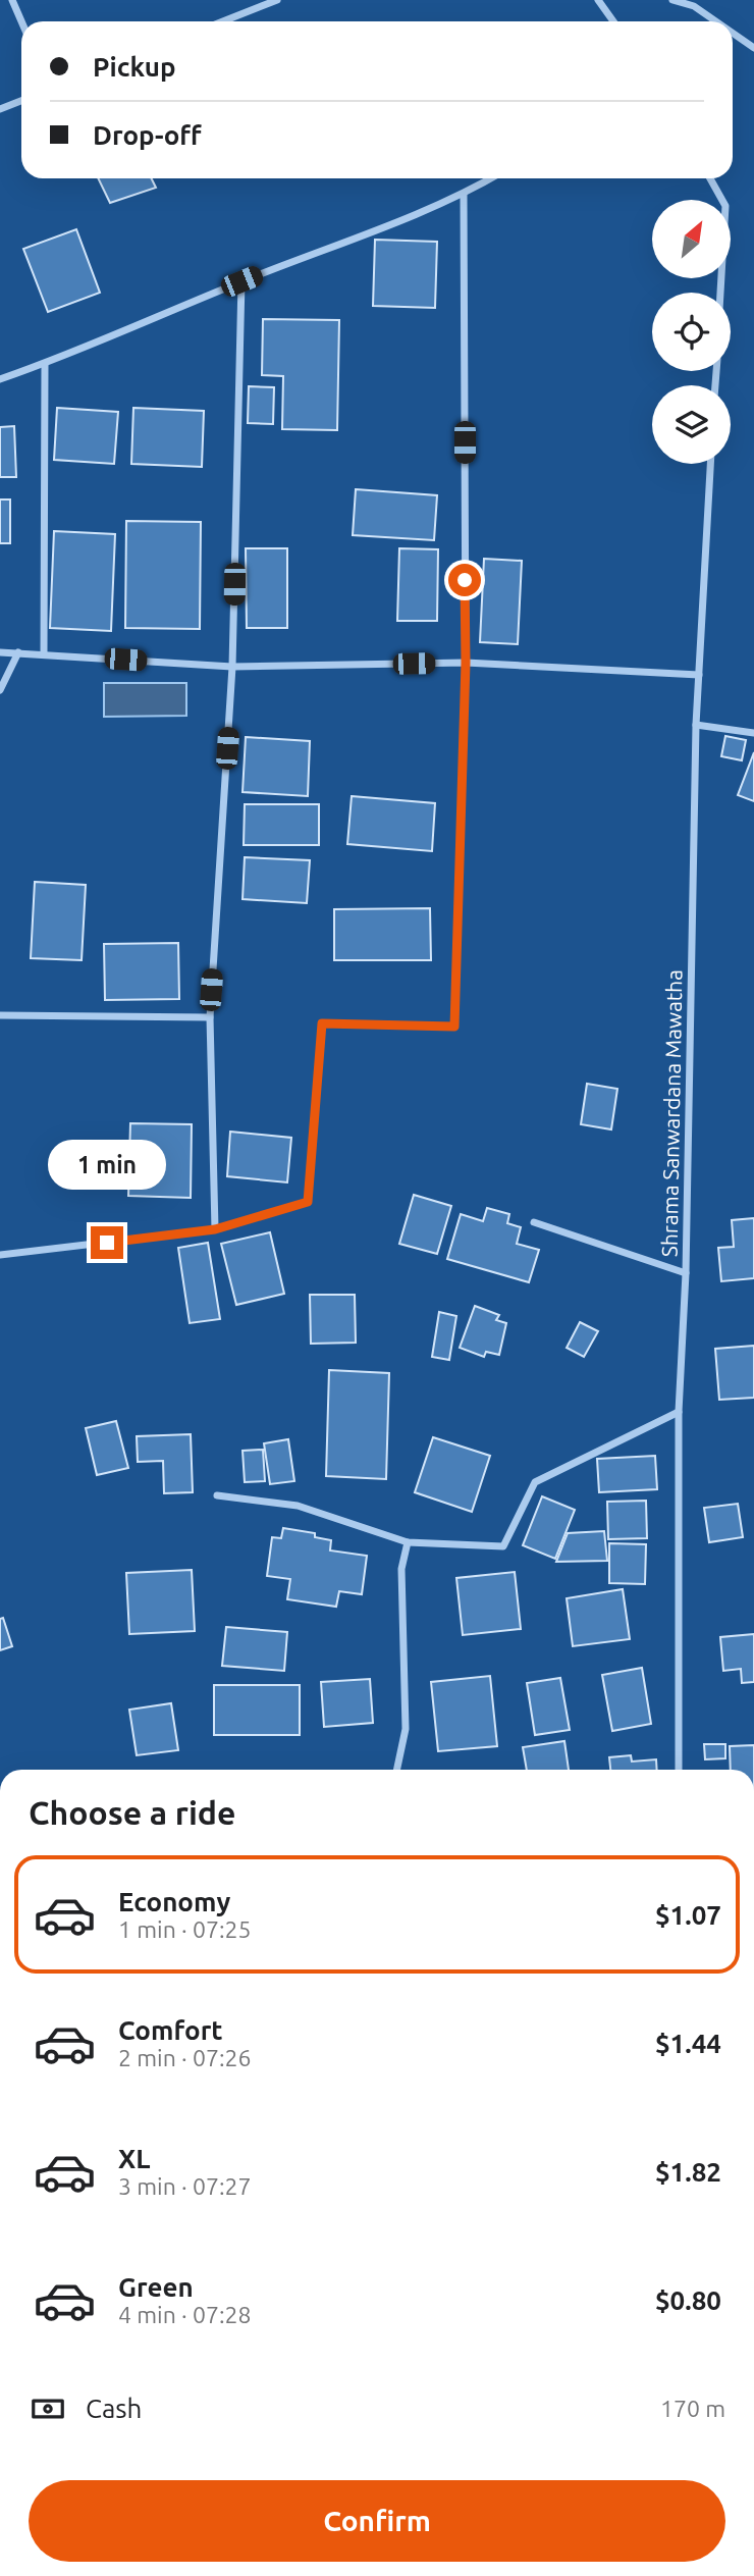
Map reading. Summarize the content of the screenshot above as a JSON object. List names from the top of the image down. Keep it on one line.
{"streets":{"street":["Shrama Sanwardana Mawatha"]},"north":"top right","page":{"banner":["Pickup","Drop-off"],"bubble":"1 min","heading":"Choose a ride","list":[{"name":"Economy","note":"1 min · 07:25","value":"$1.07"},{"name":"Comfort","note":"2 min · 07:26","value":"$1.44"},{"name":"XL","note":"3 min · 07:27","value":"$1.82"},{"name":"Green","note":"4 min · 07:28","value":"$0.80"}],"pay":["Cash","170 m"],"buttons":"Confirm"}}
